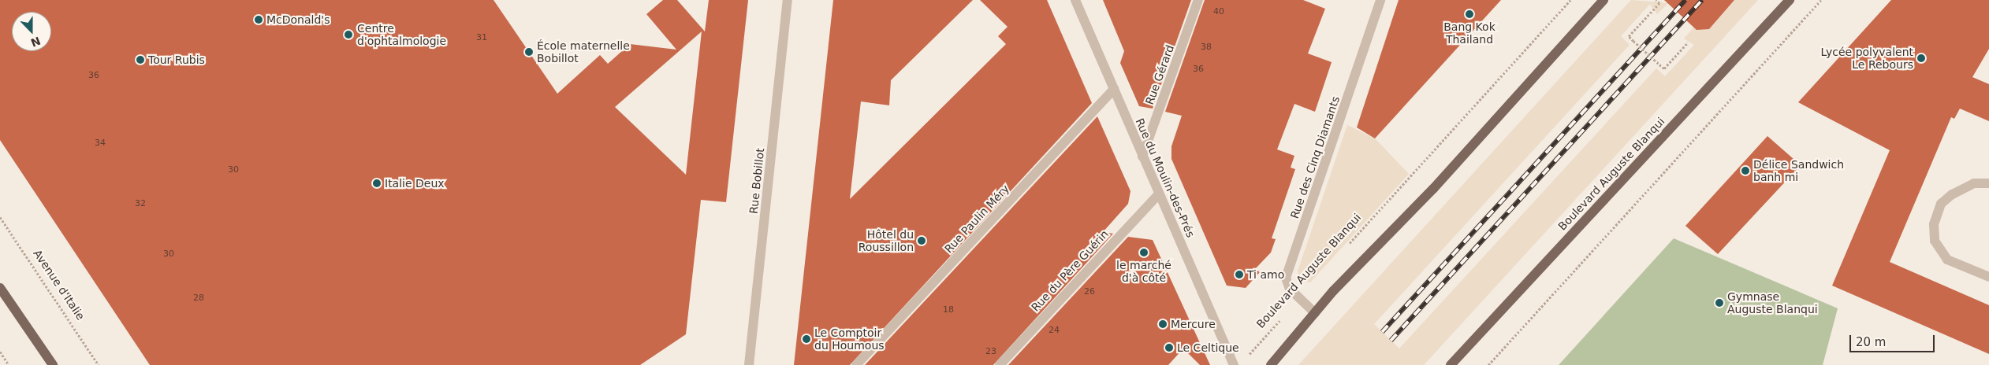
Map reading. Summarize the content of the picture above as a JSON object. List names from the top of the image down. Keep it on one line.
{"streets":{"main road":["Boulevard Auguste Blanqui"],"street":["Rue Gérard","Rue des Cinq Diamants","Rue du Moulin-des-Prés","Rue Bobillot","Rue Paulin Méry","Rue du Père Guérin"],"path":["Avenue d'Italie"]},"crossings":[["Rue Gérard","Rue du Moulin-des-Prés"],["Rue des Cinq Diamants","Boulevard Auguste Blanqui"],["Rue du Moulin-des-Prés","Rue Paulin Méry"],["Rue du Moulin-des-Prés","Rue du Père Guérin"]],"places":["Bang Kok Thailand","McDonald's","Centre d'ophtalmologie","École maternelle Bobillot","Lycée polyvalent Le Rebours","Tour Rubis","Délice Sandwich banh mi","Italie Deux","Hôtel du Roussillon","le marché d'à côté","Ti amo","Gymnase Auguste Blanqui","Mercure","Le Comptoir du Houmous","Le Celtique"],"house_numbers":["40","31","38","36","36","34","30","32","30","26","28","18","24","23"],"scale_bar":"20 m","north":"bottom"}
